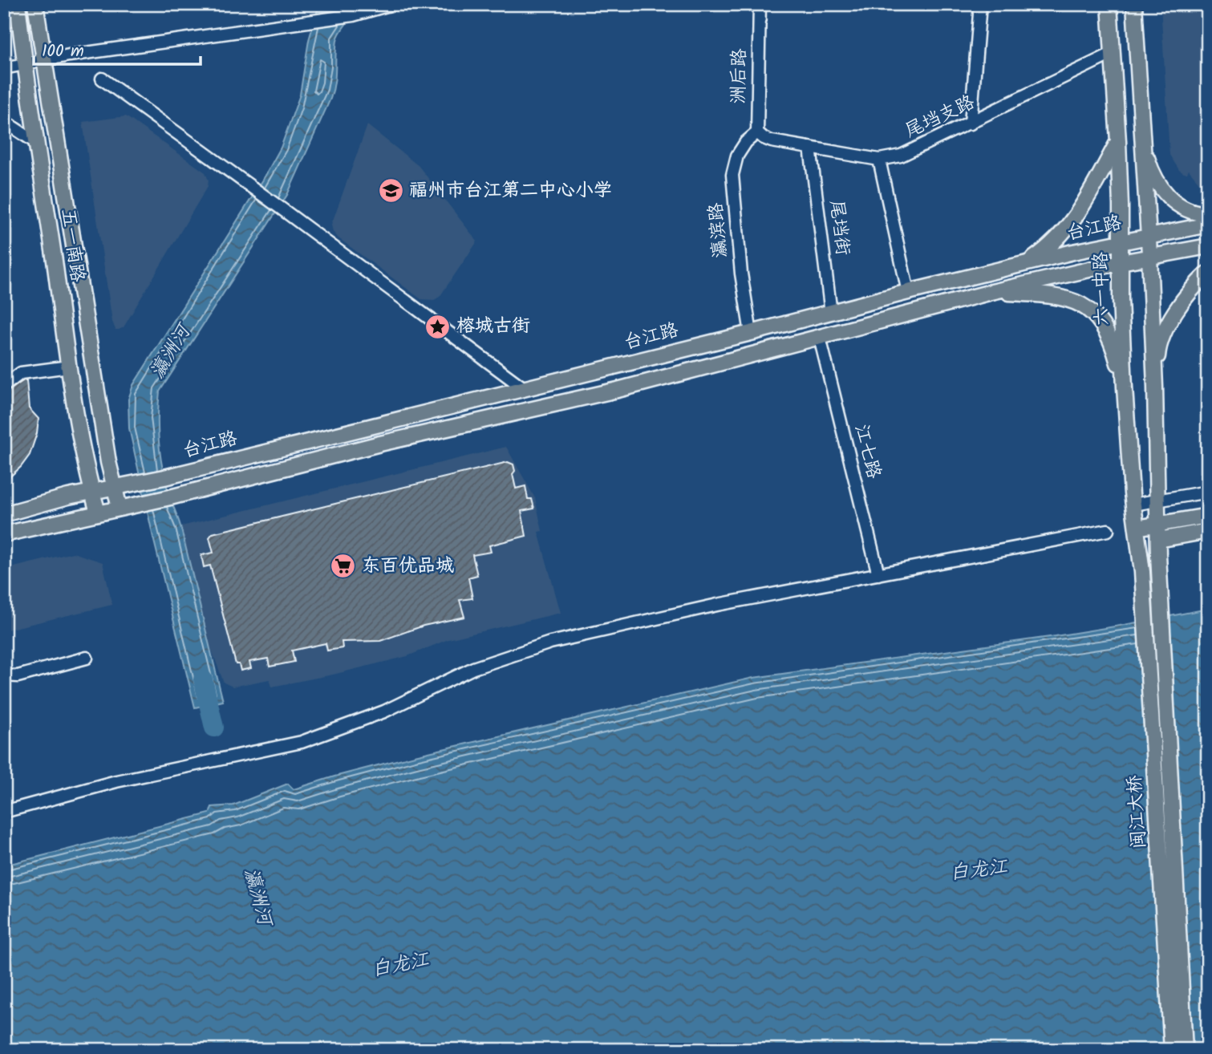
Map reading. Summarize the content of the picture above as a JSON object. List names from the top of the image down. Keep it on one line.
{"streets":{"main road":["台江路","五一南路","六一中路","闽江大桥"],"street":["洲后路","尾垱支路","尾垱街","瀛滨路","江七路"]},"crossings":[["洲后路","尾垱支路"],["洲后路","瀛滨路"],["尾垱支路","尾垱街"],["尾垱支路","瀛滨路"],["尾垱支路","六一中路"],["尾垱街","台江路"],["台江路","瀛滨路"],["台江路","五一南路"],["台江路","六一中路"],["台江路","江七路"],["六一中路","闽江大桥"]],"water":["瀛洲河","白龙江"],"places":{"school or university":["福州市台江第二中心小学"],"place":["榕城古街"],"supermarket":["东百优品城"]},"scale_bar":"100 m"}
